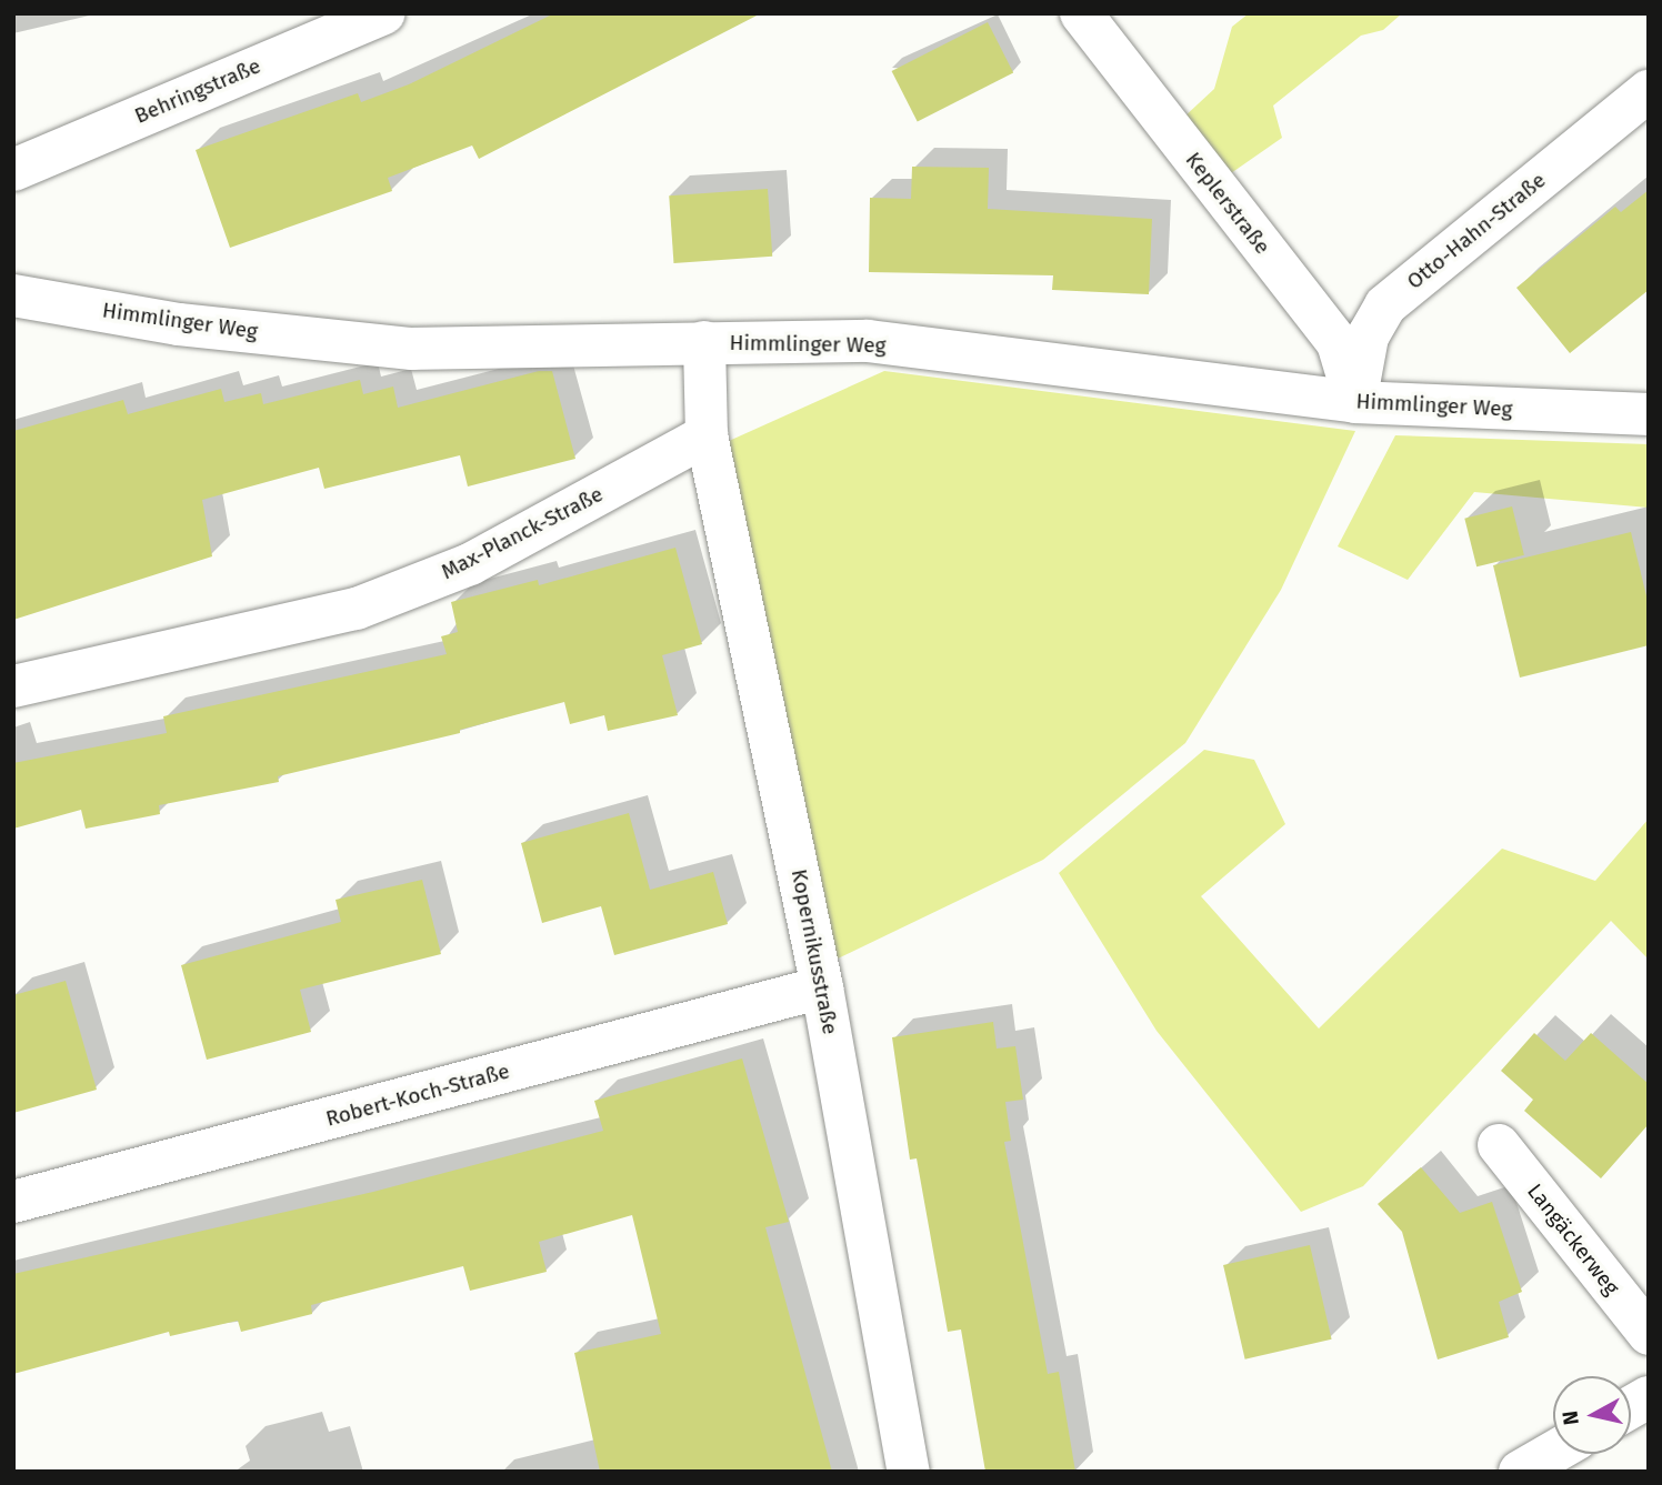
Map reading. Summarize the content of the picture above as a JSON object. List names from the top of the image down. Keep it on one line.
{"streets":{"street":["Behringstraße","Keplerstraße","Otto-Hahn-Straße","Himmlinger Weg","Max-Planck-Straße","Kopernikusstraße","Robert-Koch-Straße","Langäckerweg"]},"crossings":[["Keplerstraße","Otto-Hahn-Straße"],["Keplerstraße","Himmlinger Weg"],["Otto-Hahn-Straße","Himmlinger Weg"],["Max-Planck-Straße","Kopernikusstraße"],["Kopernikusstraße","Robert-Koch-Straße"]],"north":"left"}
